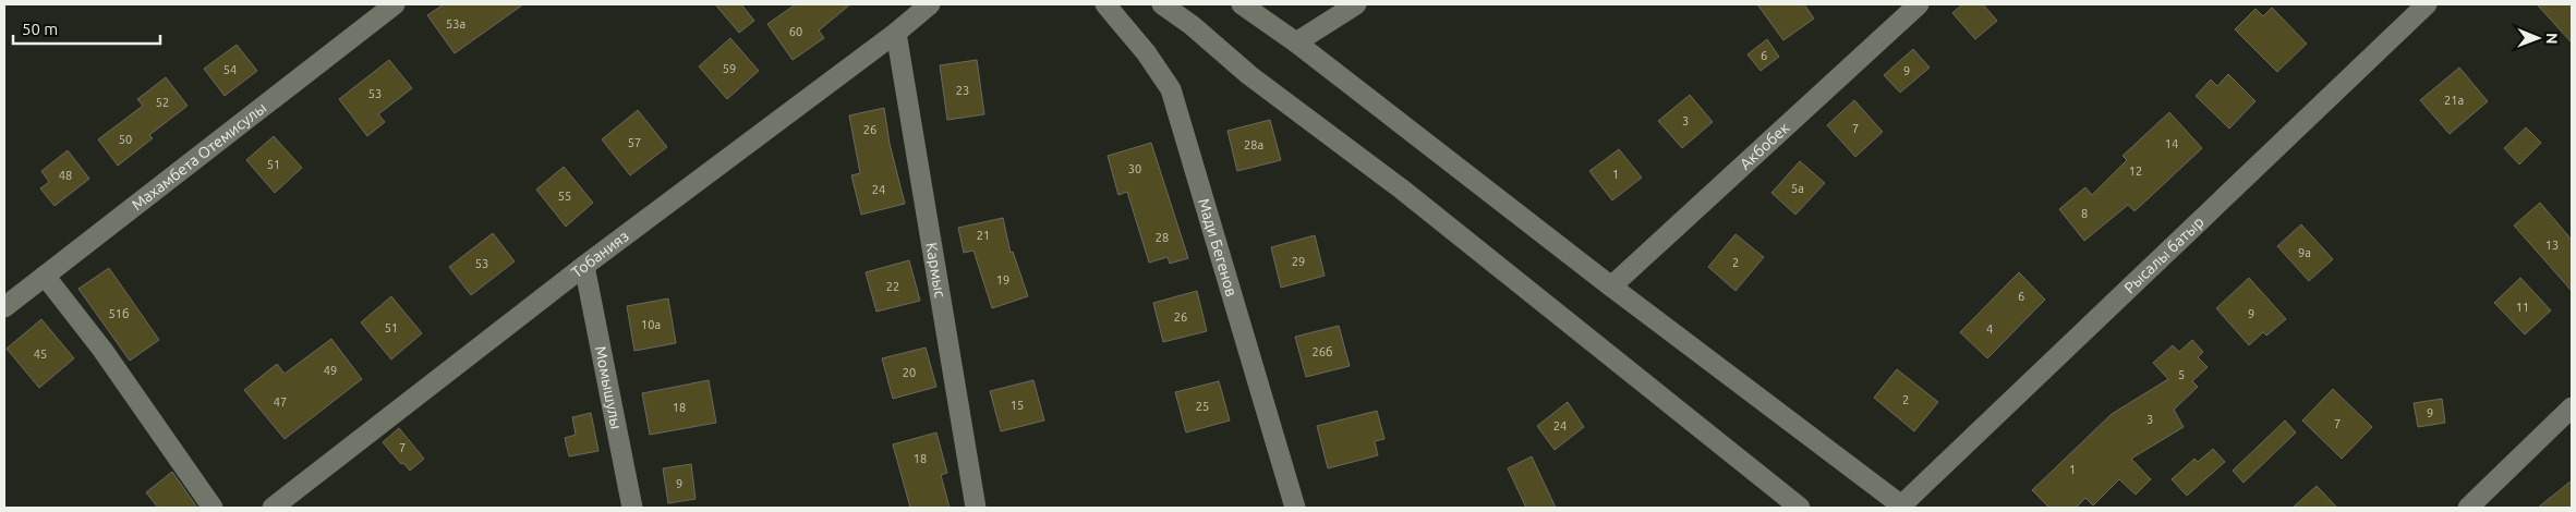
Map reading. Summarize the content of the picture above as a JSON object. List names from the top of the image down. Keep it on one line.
{"streets":{"street":["Акбобек","Махамбета Отемисулы","Мади Бегенов","Тобанияз","Рысалы батыр","Кармыс","Момышулы"]},"crossings":[["Тобанияз","Кармыс"],["Тобанияз","Момышулы"]],"house_numbers":["53а","60","6","59","54","9","23","53","21а","52","3","7","26","50","57","14","28а","51","30","12","1","48","5а","24","55","8","21","28","13","9а","29","2","53","19","22","6","11","51б","9","26","10а","51","4","26б","45","49","20","5","2","47","15","25","18","9","3","7","24","7","18","1","9"],"scale_bar":"50 m","north":"right"}
